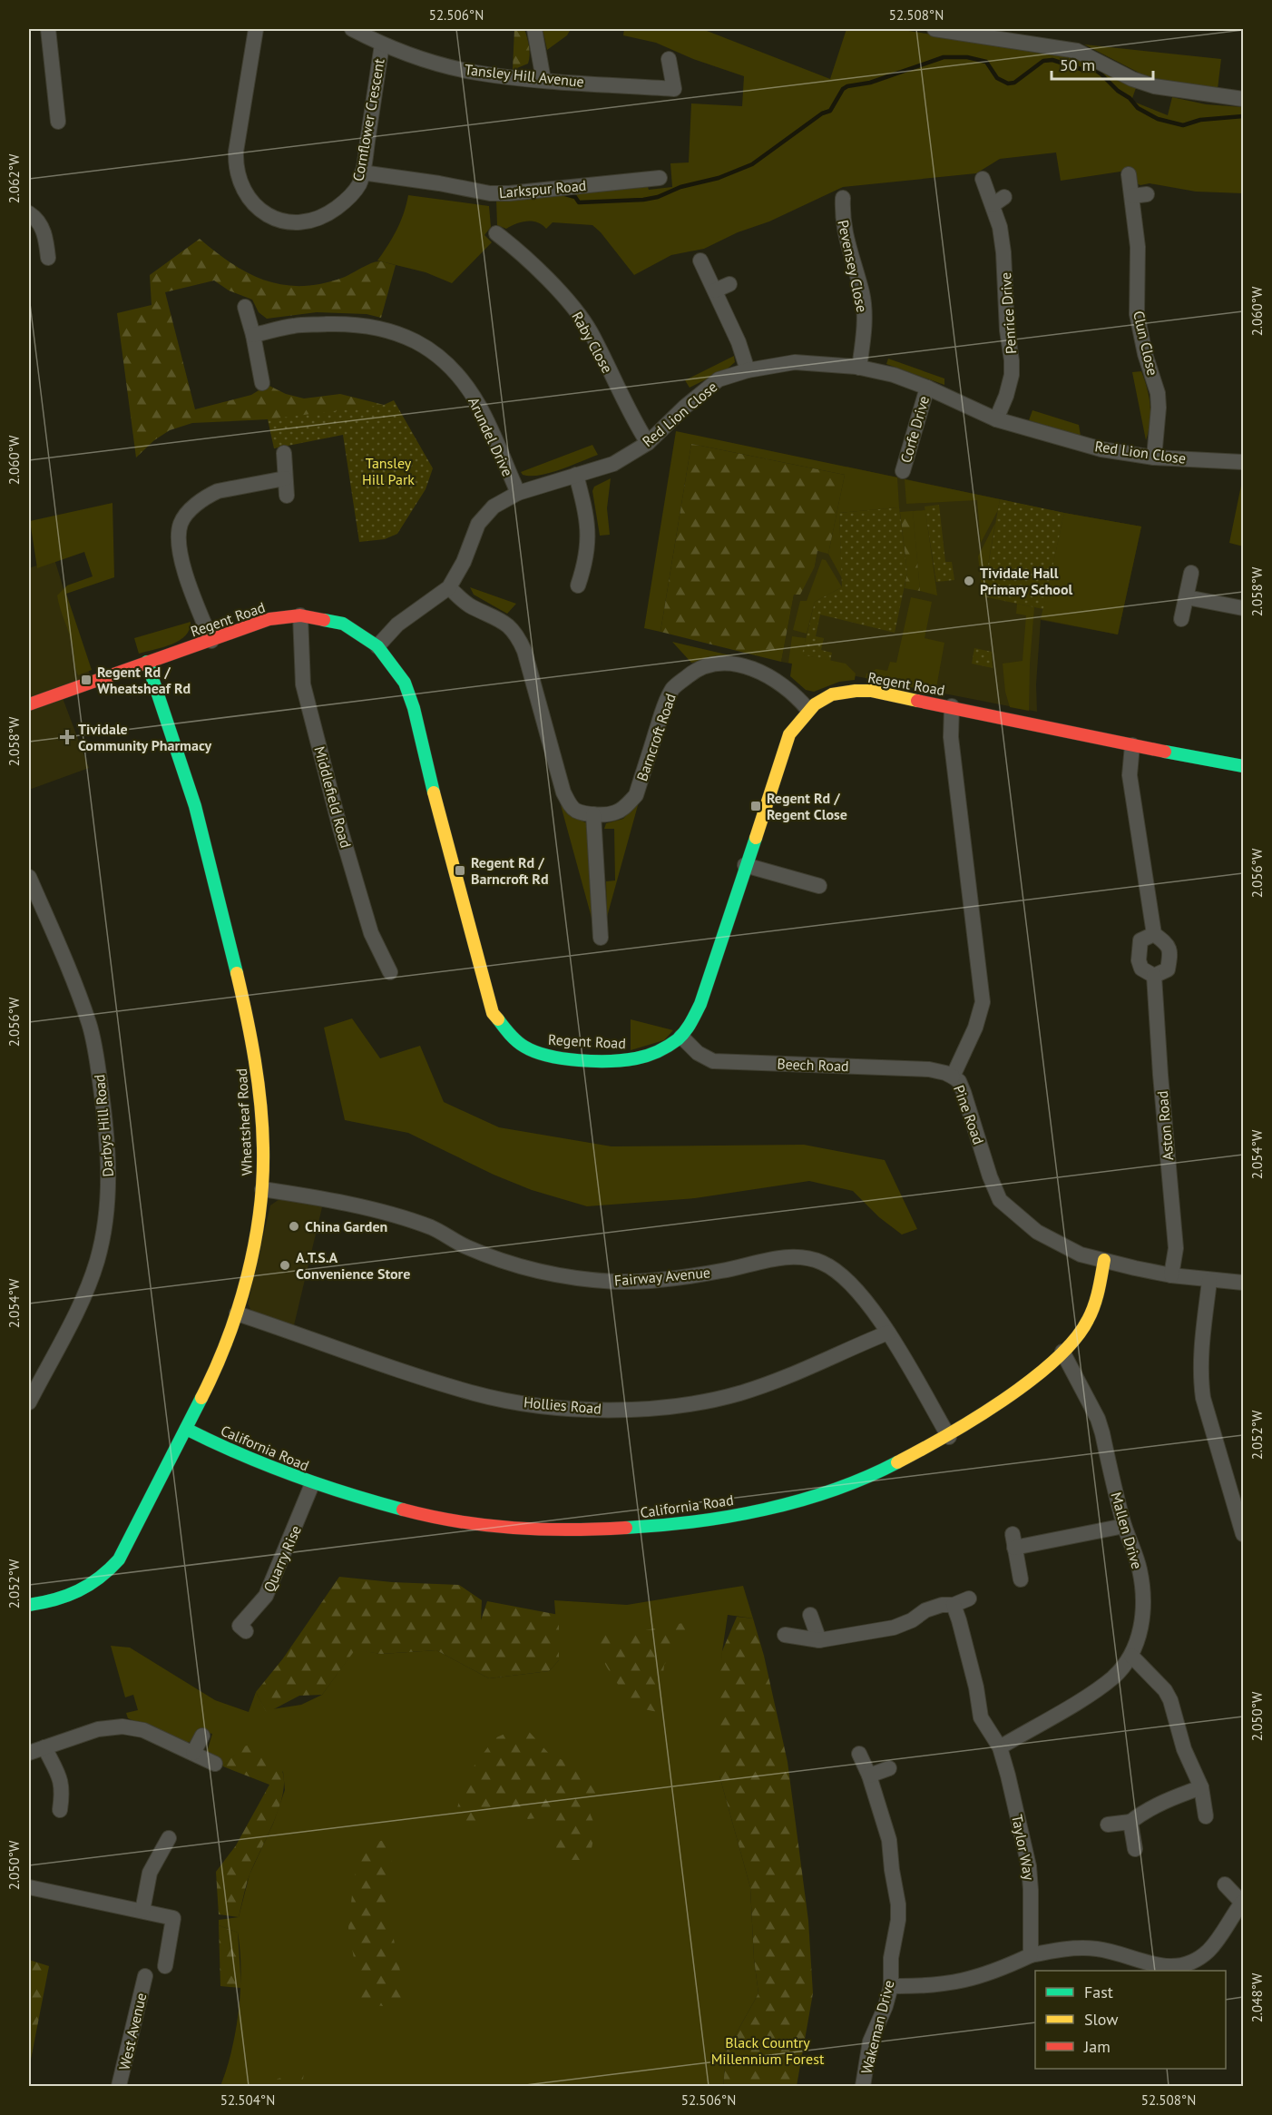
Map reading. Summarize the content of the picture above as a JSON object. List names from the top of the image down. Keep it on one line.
{"streets":{"street":["Tansley Hill Avenue","Cornflower Crescent","Larkspur Road","Pevensey Close","Penrice Drive","Raby Close","Clun Close","Red Lion Close","Corfe Drive","Arundel Drive","Regent Road","Barncroft Road","Middlefield Road","Beech Road","Pine Road","Wheatsheaf Road","Darbys Hill Road","Aston Road","Fairway Avenue","Hollies Road","California Road","Mallen Drive","Quarry Rise","Taylor Way","Wakeman Drive","West Avenue"]},"crossings":[["Tansley Hill Avenue","Cornflower Crescent"],["Cornflower Crescent","Larkspur Road"],["Pevensey Close","Red Lion Close"],["Penrice Drive","Red Lion Close"],["Raby Close","Red Lion Close"],["Clun Close","Red Lion Close"],["Red Lion Close","Corfe Drive"],["Red Lion Close","Arundel Drive"],["Red Lion Close","Regent Road"],["Regent Road","Barncroft Road"],["Regent Road","Middlefield Road"],["Regent Road","Beech Road"],["Regent Road","Pine Road"],["Regent Road","Wheatsheaf Road"],["Beech Road","Pine Road"],["Pine Road","Aston Road"],["Pine Road","California Road"],["Wheatsheaf Road","Fairway Avenue"],["Wheatsheaf Road","Hollies Road"],["Wheatsheaf Road","California Road"],["Fairway Avenue","Hollies Road"],["Fairway Avenue","California Road"],["California Road","Mallen Drive"],["California Road","Quarry Rise"],["Mallen Drive","Taylor Way"]],"parks":["Tansley Hill Park","Black Country Millennium Forest"],"places":{"other":["Tividale Hall Primary School","China Garden","A.T.S.A Convenience Store"],"transit":["Regent Rd / Wheatsheaf Rd","Regent Rd / Regent Close","Regent Rd / Barncroft Rd"],"health":["Tividale Community Pharmacy"]},"legend":["Fast","Slow","Jam"],"scale_bar":"50 m","coordinates":["52.506°N","52.508°N","2.062°W","2.060°W","2.058°W","2.056°W","2.054°W","2.052°W","2.050°W","2.048°W","52.504°N"]}
